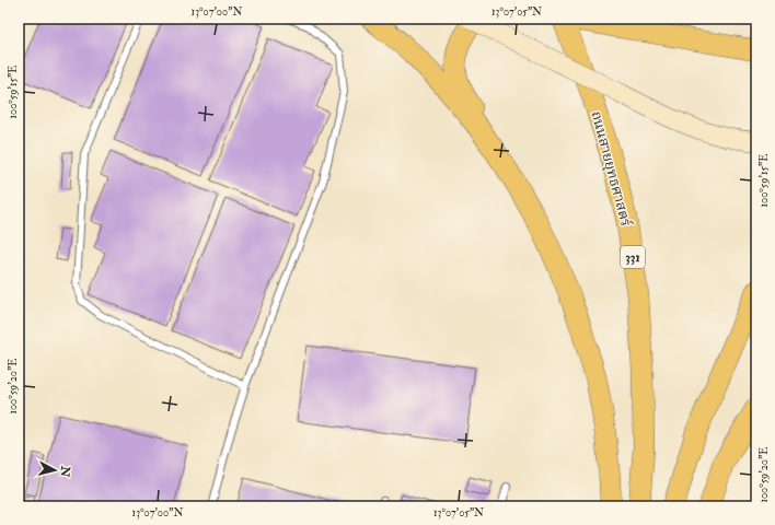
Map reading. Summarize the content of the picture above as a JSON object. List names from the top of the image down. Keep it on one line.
{"streets":{"main road":["ถนนสายยุทธศาสตร์","331"]},"north":"right","coordinates":["13°07'00\"N","13°07'05\"N","100°59'15\"E","100°59'20\"E"]}
